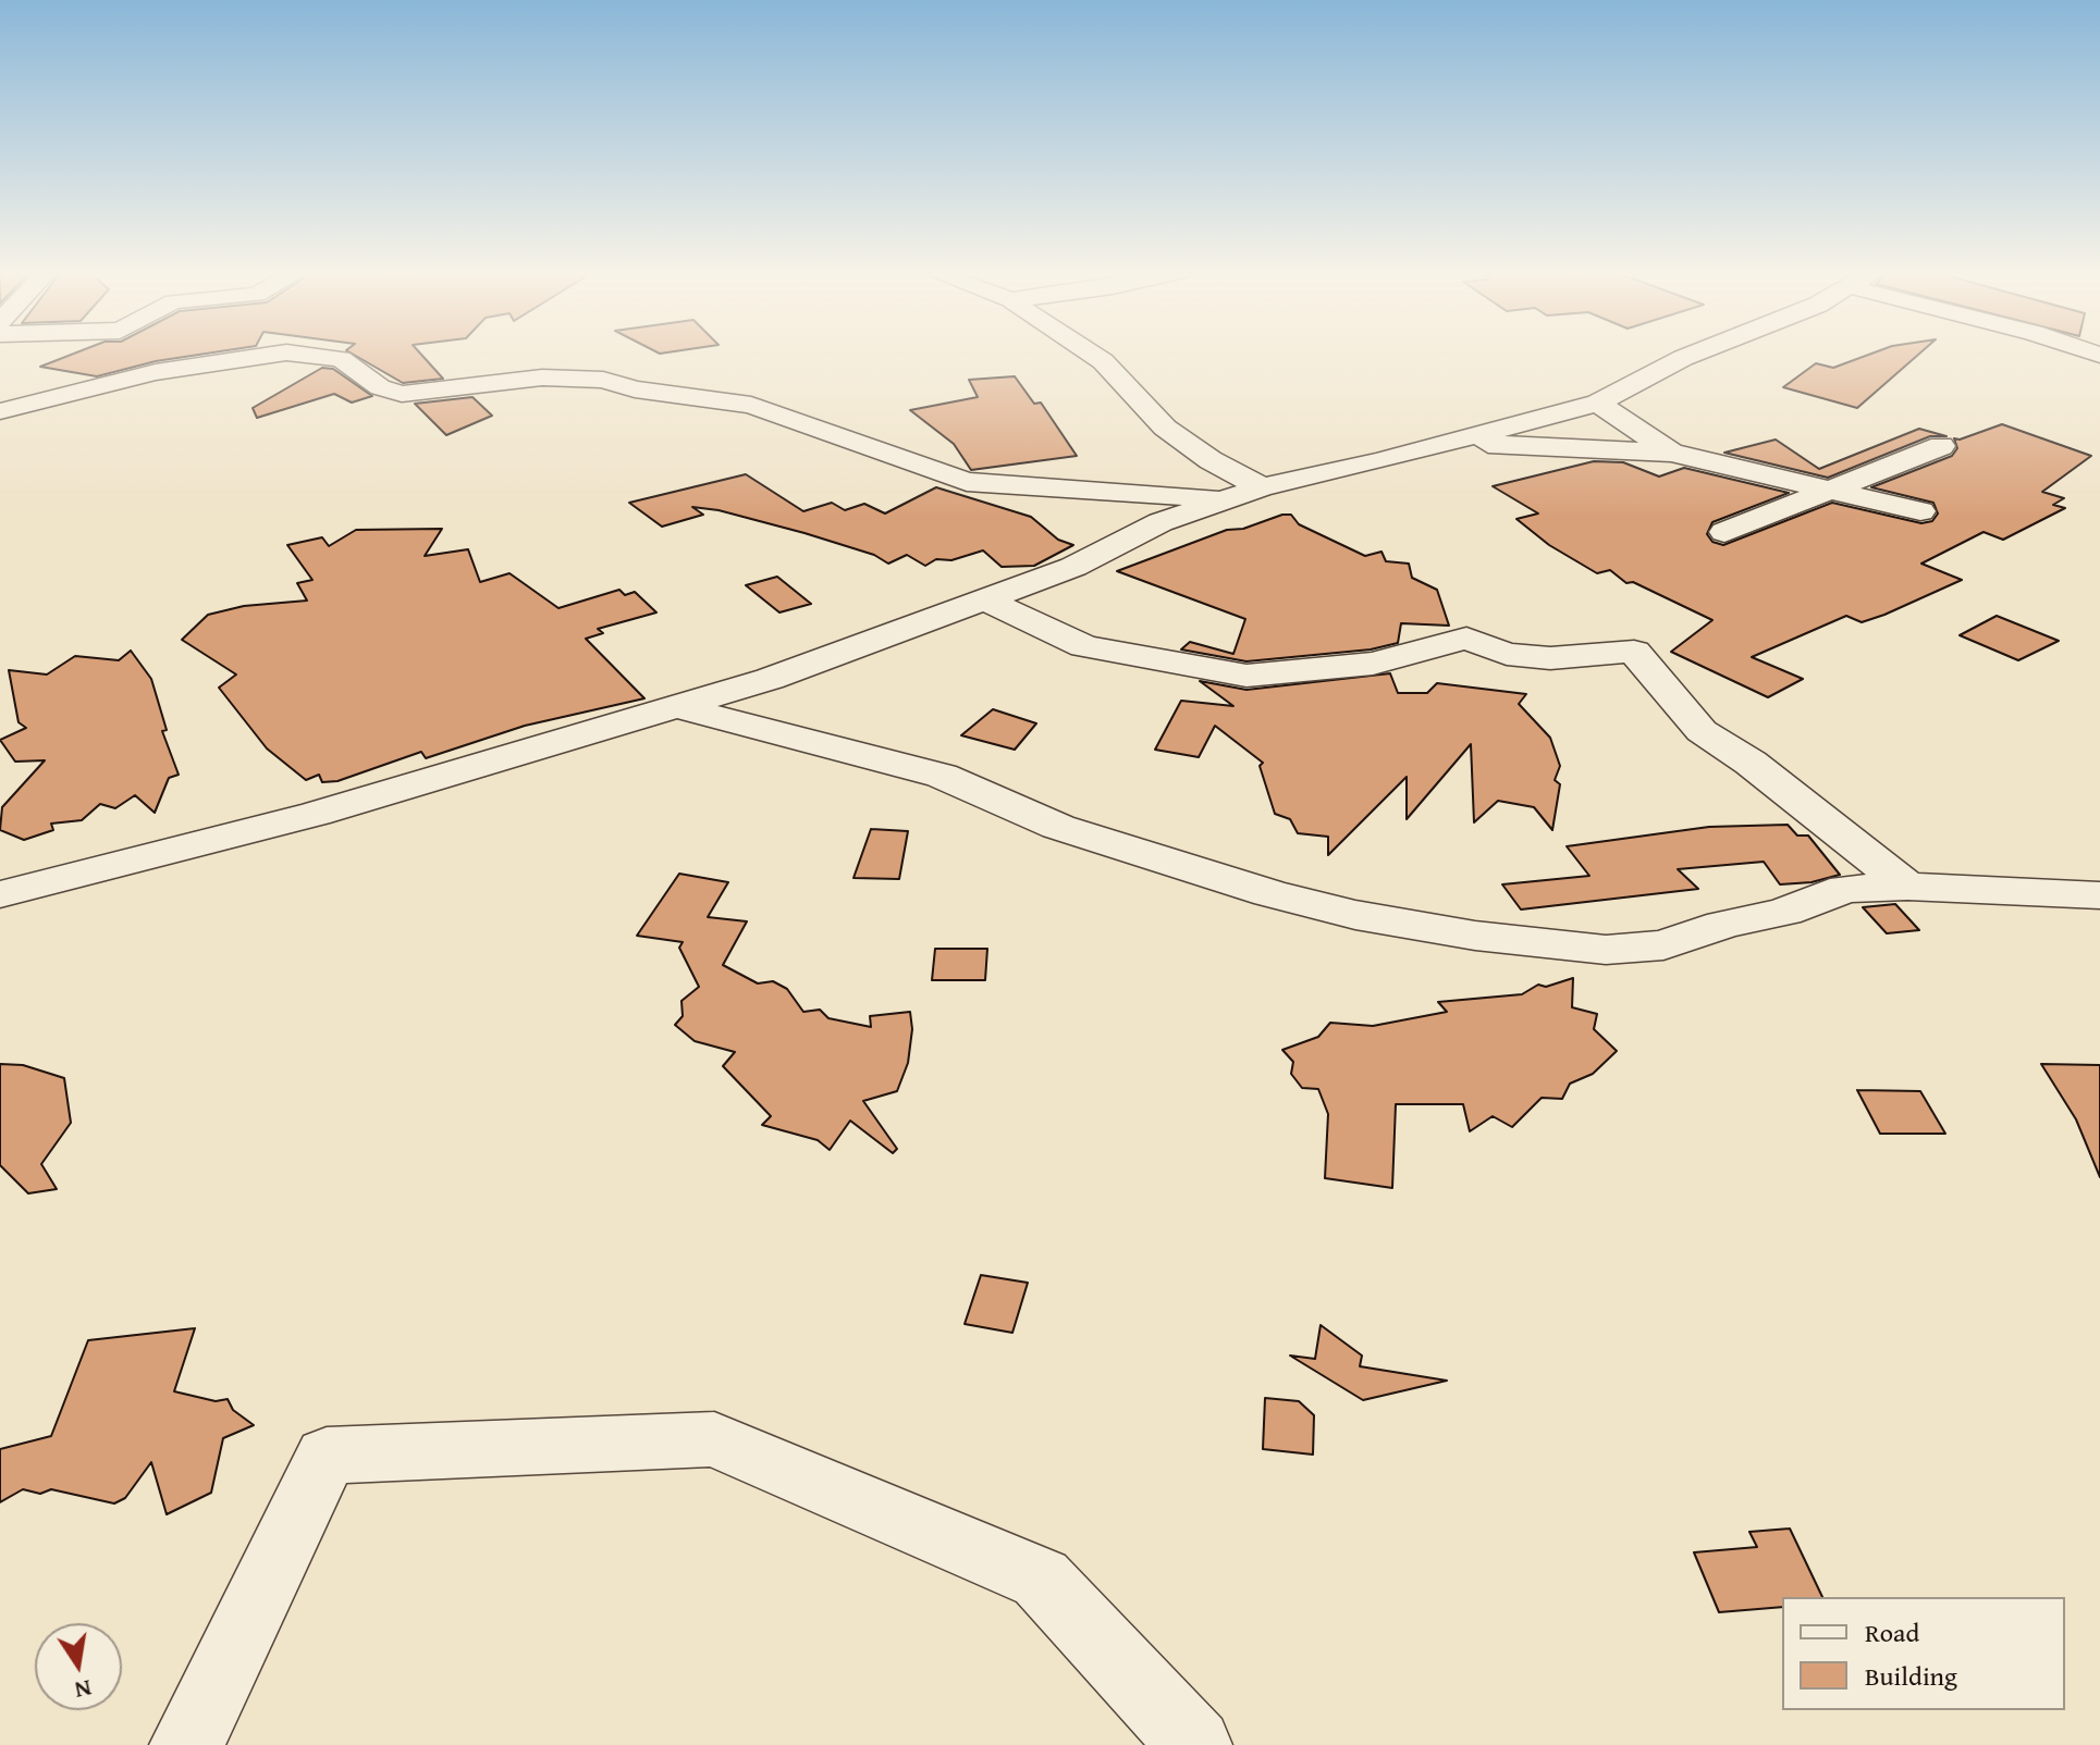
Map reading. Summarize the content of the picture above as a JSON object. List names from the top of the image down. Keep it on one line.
{"legend":["Road","Building"],"north":"bottom"}
